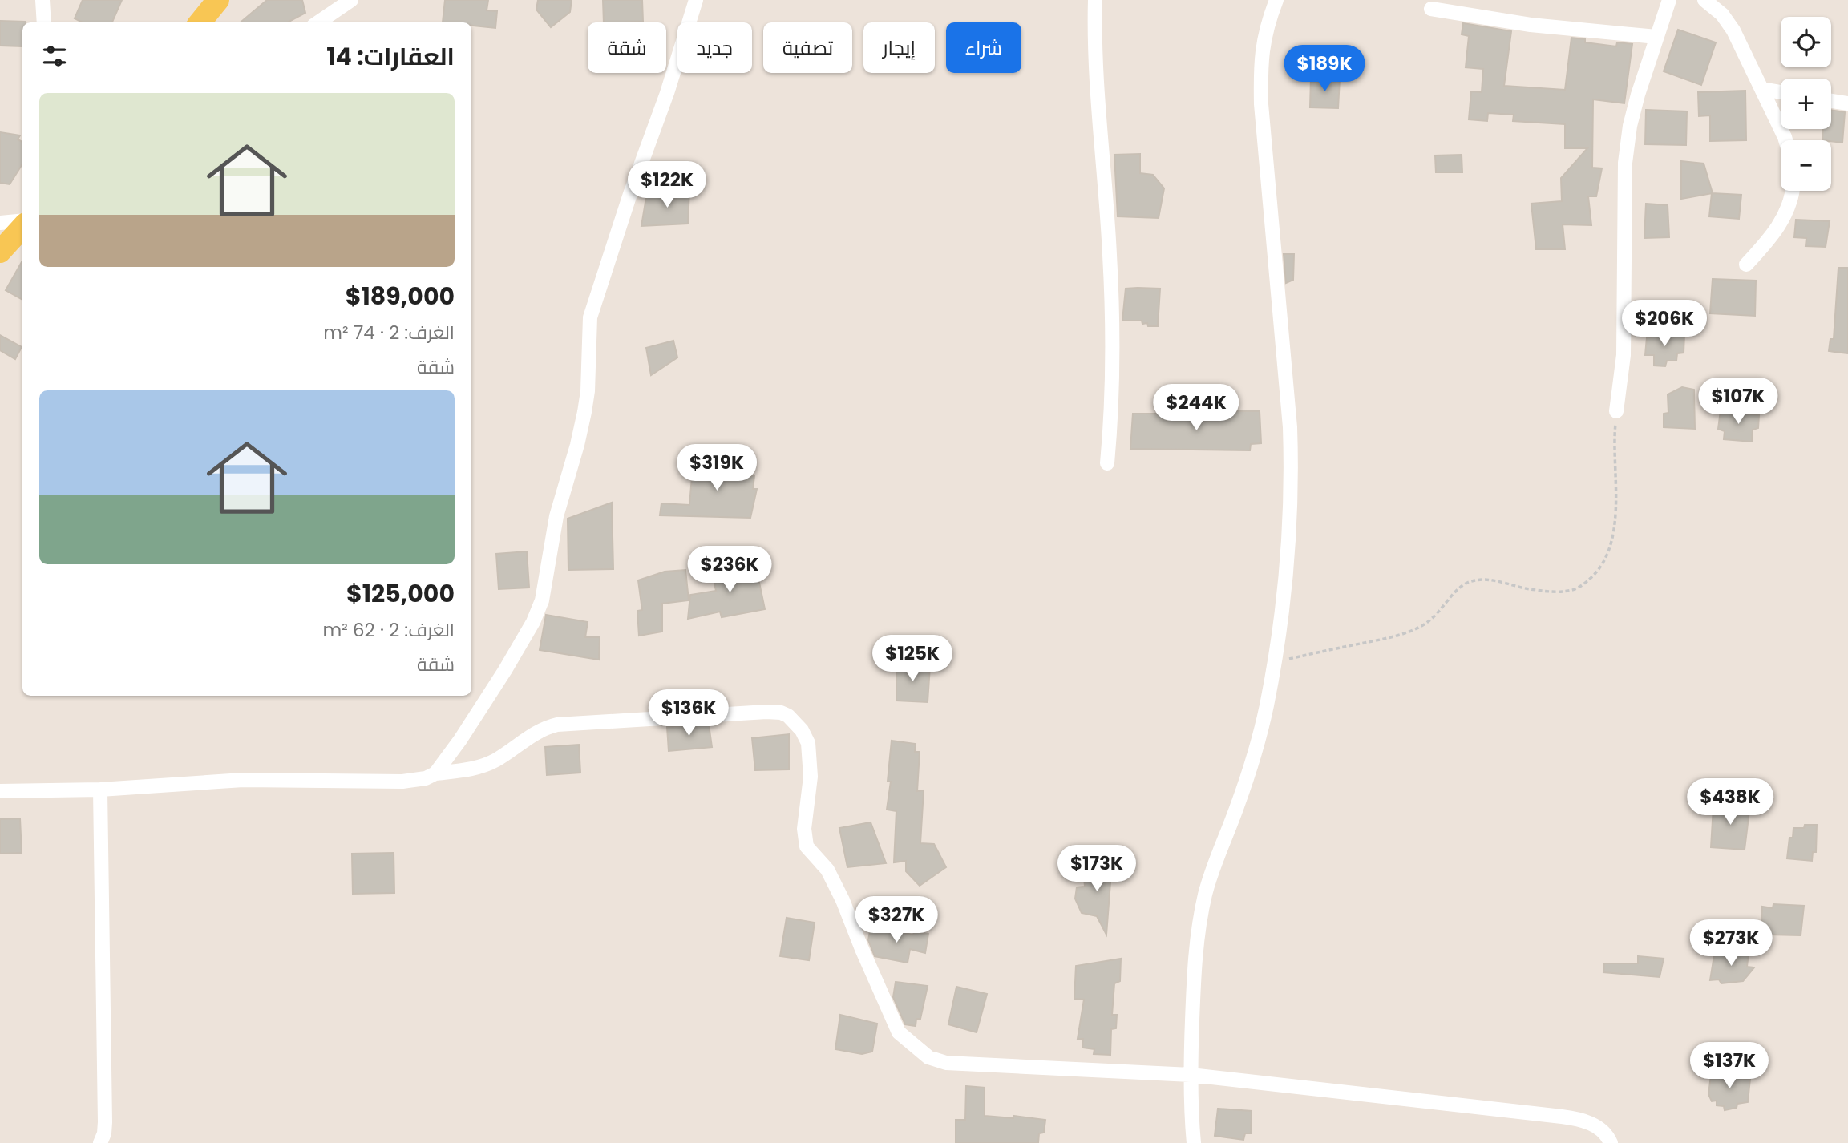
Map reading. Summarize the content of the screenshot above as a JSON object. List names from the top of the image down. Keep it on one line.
{"page":{"map_buttons":["+","−"],"chip":["شراء","إيجار","تصفية","جديد","شقة"],"heading":"العقارات: 14","price":["$189K","$122K","$206K","$107K","$244K","$319K","$236K","$125K","$136K","$438K","$173K","$327K","$273K","$137K"],"list":[{"name":"$189,000","note":"الغرف: 2 · 74 m² · شقة"},{"name":"$125,000","note":"الغرف: 2 · 62 m² · شقة"}]}}
